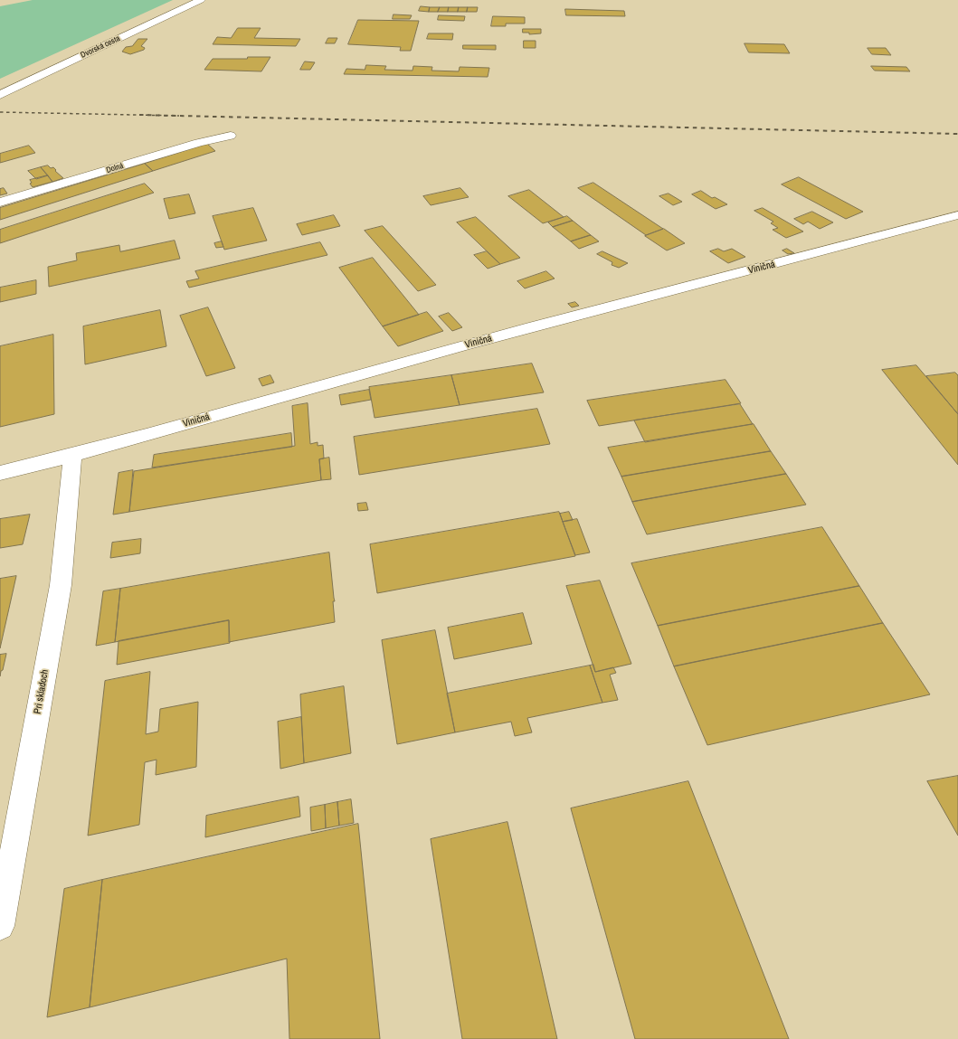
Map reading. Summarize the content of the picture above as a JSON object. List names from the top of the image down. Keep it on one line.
{"streets":{"street":["Dvorská cesta","Dolná","Viničná","Pri skladoch"]},"crossings":[["Viničná","Pri skladoch"]]}
